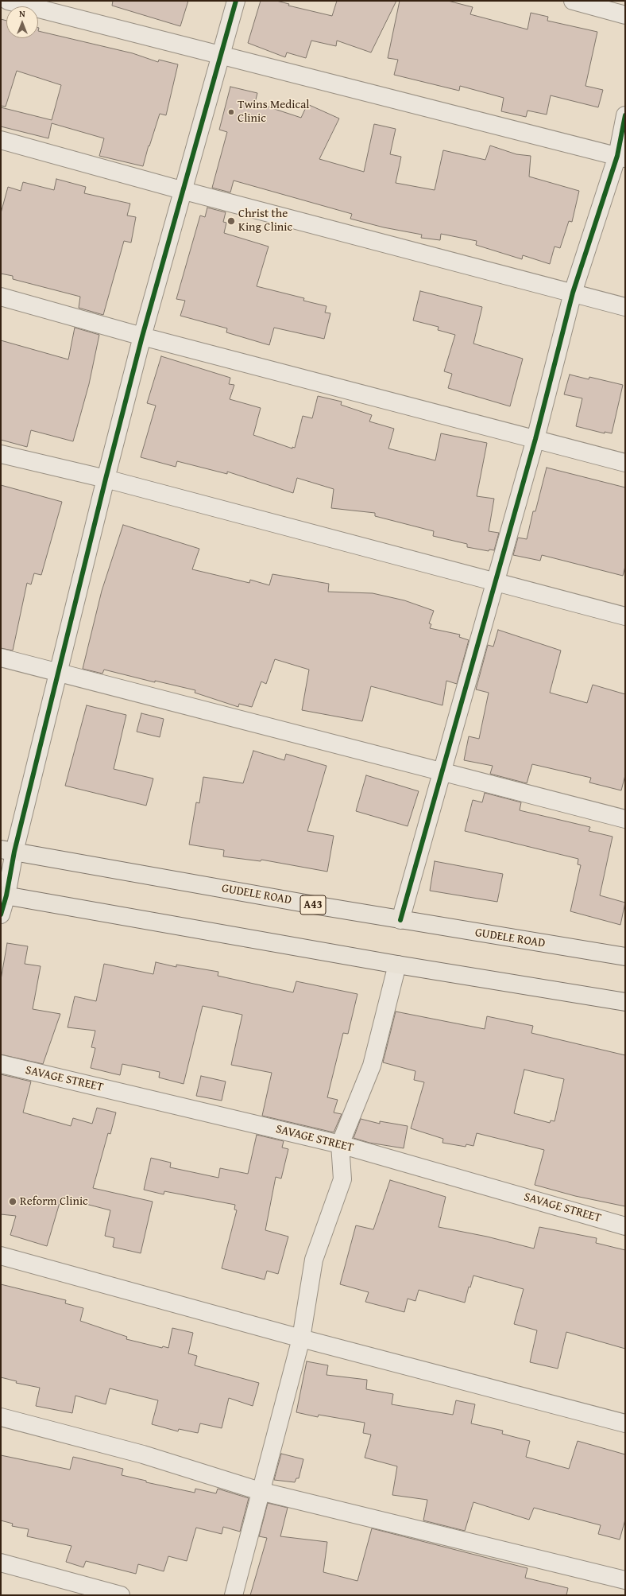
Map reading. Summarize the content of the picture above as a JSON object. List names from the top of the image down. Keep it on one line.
{"streets":{"highway":["GUDELE ROAD","A43"],"street":["SAVAGE STREET"]},"places":["Twins Medical Clinic","Christ the King Clinic","Reform Clinic"],"north":"top"}
